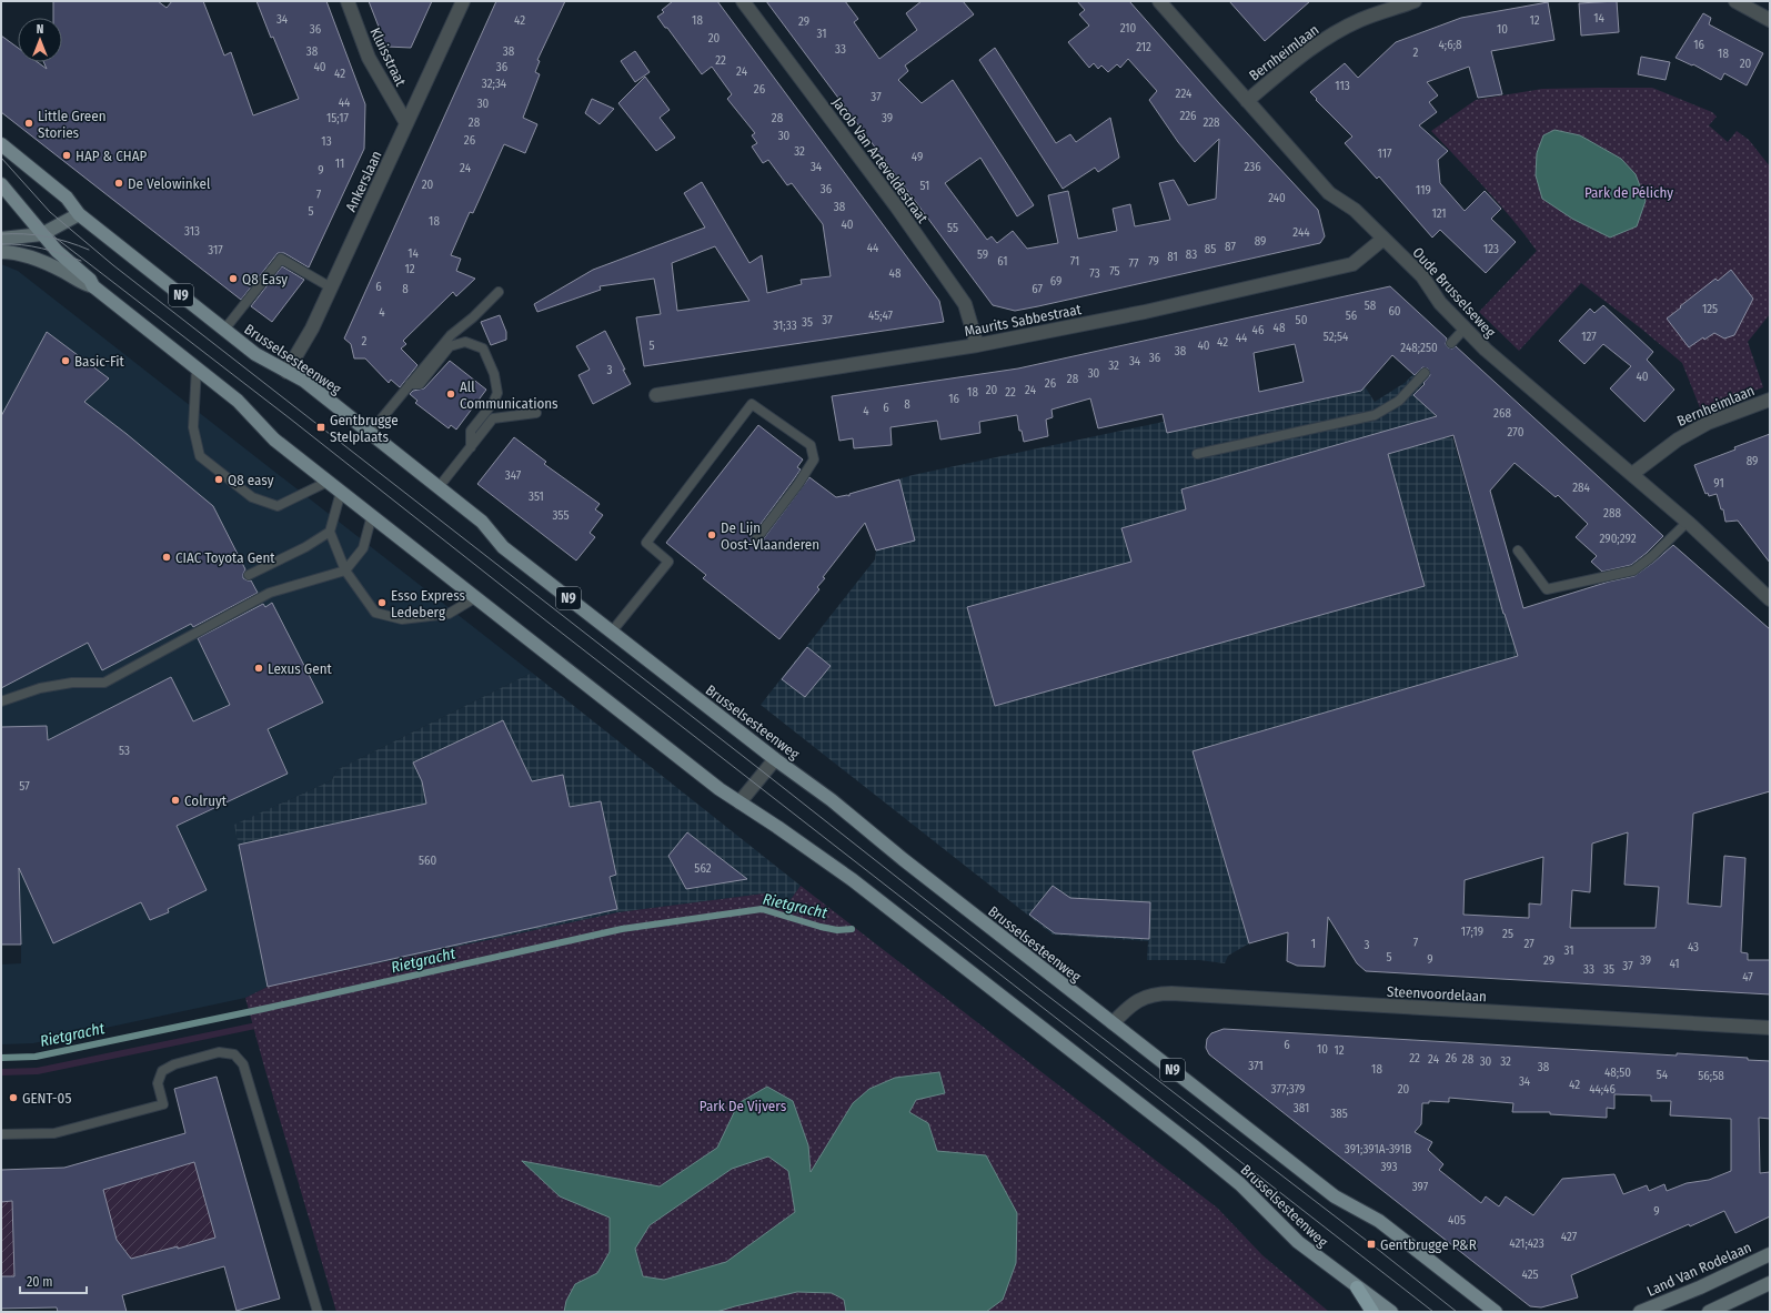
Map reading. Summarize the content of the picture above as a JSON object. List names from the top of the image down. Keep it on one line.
{"streets":{"main road":["N9","Brusselsesteenweg"],"street":["Bernheimlaan","Kluisstraat","Jacob Van Arteveldestraat","Ankerslaan","Oude Brusselseweg","Maurits Sabbestraat","Steenvoordelaan","Land Van Rodelaan"]},"crossings":[["Bernheimlaan","Oude Brusselseweg"],["Kluisstraat","Ankerslaan"],["Jacob Van Arteveldestraat","Maurits Sabbestraat"],["Ankerslaan","Brusselsesteenweg"],["Oude Brusselseweg","Maurits Sabbestraat"],["Brusselsesteenweg","Steenvoordelaan"]],"water":["Rietgracht"],"parks":["Park de Pélichy","Park De Vijvers"],"places":{"other":["Little Green Stories","HAP & CHAP","De Velowinkel","Q8 Easy","Basic-Fit","All Communications","Q8 easy","De Lijn Oost-Vlaanderen","CIAC Toyota Gent","Esso Express Ledeberg","Lexus Gent","Colruyt","GENT-05"],"transit":["Gentbrugge Stelplaats","Gentbrugge P&R"]},"house_numbers":["14","34","42","18","12","29","210","36","10","31","20","4;6;8","16","212","33","38","38","2","18","22","20","40","36","24","42","32;34","113","26","224","37","44","30","226","15;17","28","39","28","228","30","26","13","32","117","49","11","34","236","24","9","20","51","36","119","7","240","38","5","121","18","40","55","313","244","89","87","44","85","123","317","14","59","83","81","61","71","79","77","12","75","48","73","69","6","8","67","58","125","60","4","45;47","56","37","50","35","31;33","48","46","52;54","127","44","2","42","5","40","248;250","38","36","34","32","3","30","40","28","26","20","24","18","22","16","8","6","4","268","270","89","347","91","284","351","288","355","290;292","53","57","560","562","17;19","25","7","1","27","3","43","31","5","9","29","39","41","37","33","35","47","6","10","12","22","26","24","28","30","32","371","38","18","48;50","54","56;58","34","42","377;379","20","44;46","381","385","391;391A-391B","393","397","9","405","427","421;423","425"],"scale_bar":"20 m","north":"top"}
